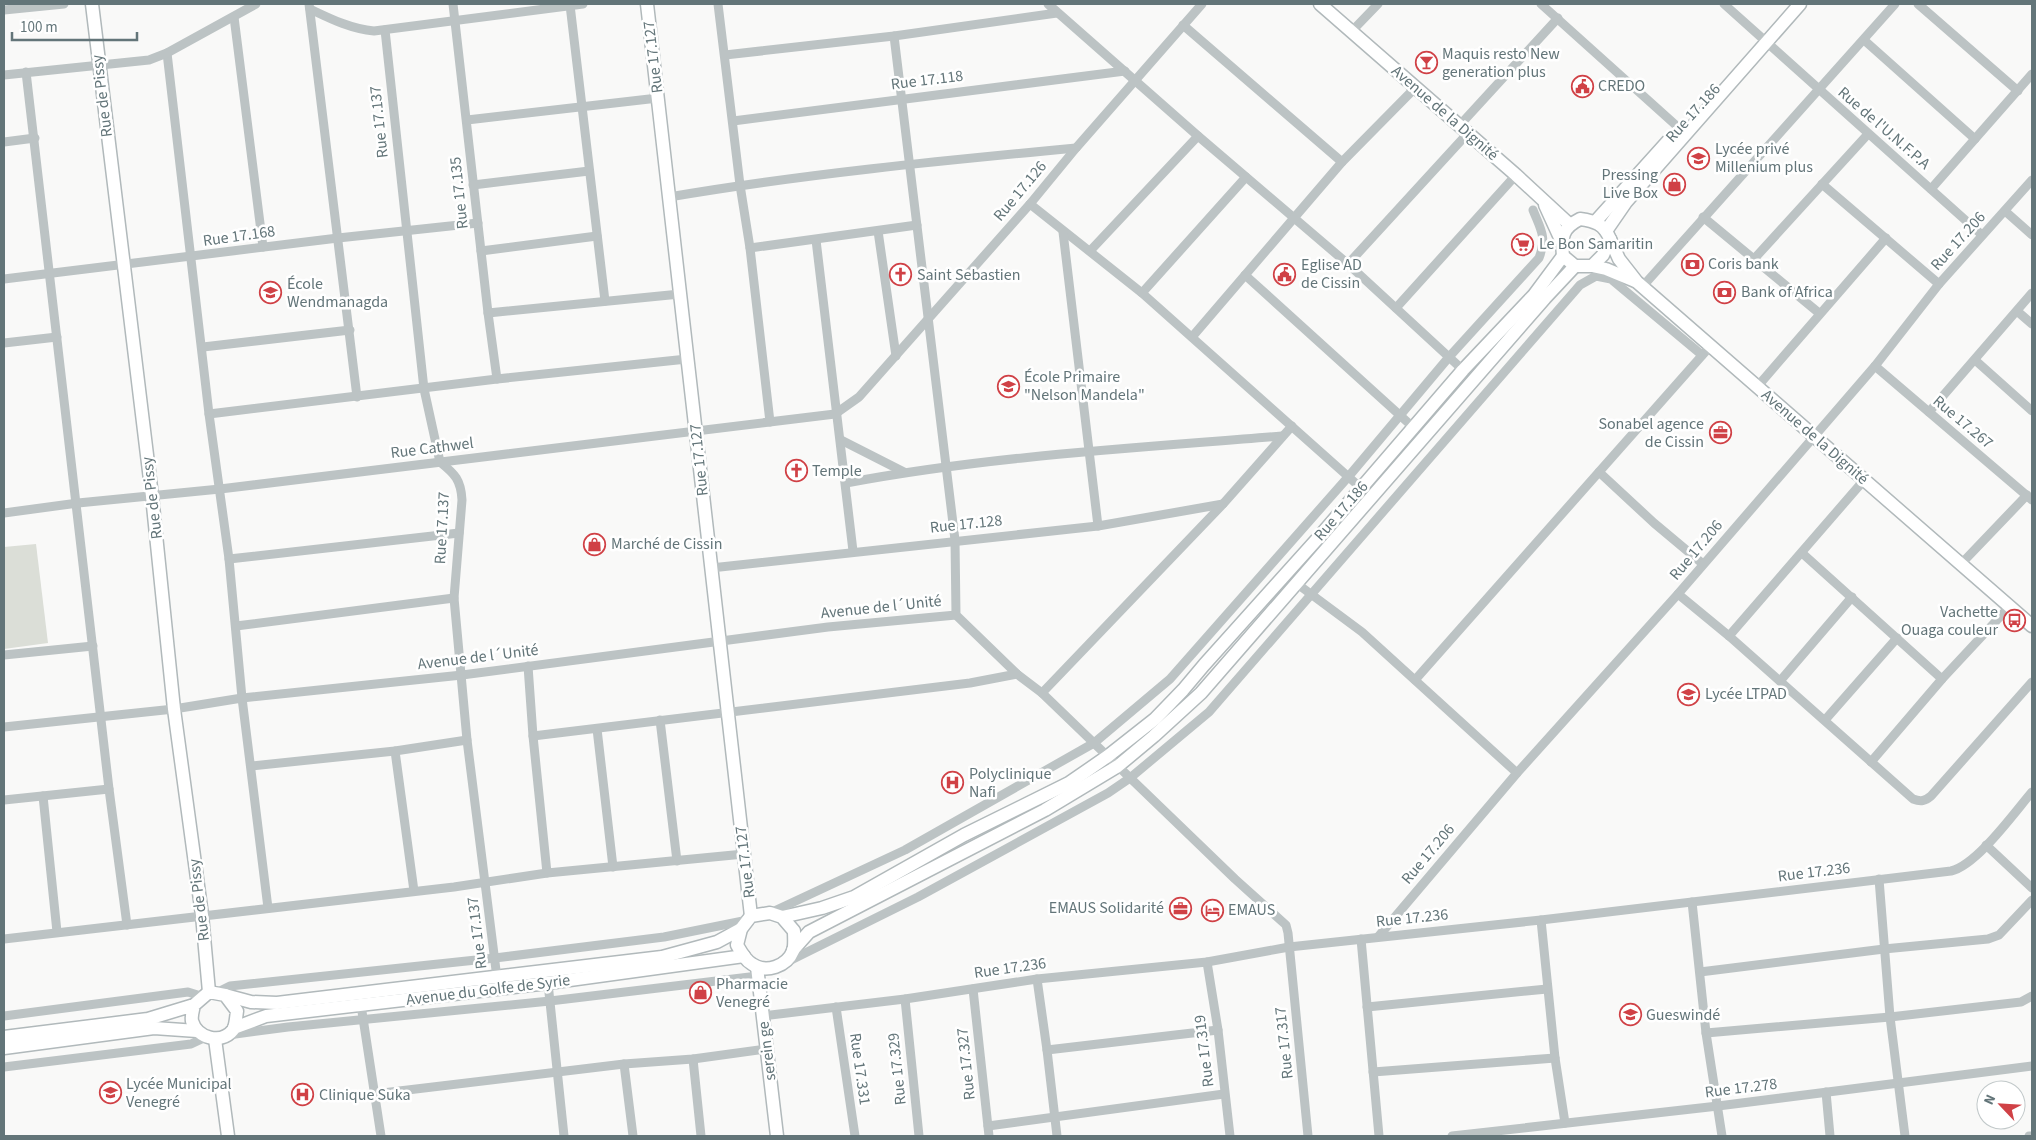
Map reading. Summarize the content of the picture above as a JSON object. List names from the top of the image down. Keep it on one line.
{"streets":{"main road":["Rue 17.127","Rue de Pissy","Avenue de la Dignité","Rue 17.186","Avenue du Golfe de Syrie","serein ge"],"street":["Rue 17.118","Rue 17.137","Rue de l'U.N.F.P.A","Rue 17.126","Rue 17.135","Rue 17.168","Rue 17.206","Rue 17.267","Rue Cathwel","Rue 17.128","Avenue de l´Unité","Rue 17.236","Rue 17.317","Rue 17.319","Rue 17.327","Rue 17.331","Rue 17.329","Rue 17.278"]},"crossings":[["Rue 17.127","Rue 17.186"],["Rue 17.127","Rue Cathwel"],["Rue 17.127","Rue 17.128"],["Rue 17.127","Avenue de l´Unité"],["Rue 17.127","Avenue du Golfe de Syrie"],["Rue 17.127","serein ge"],["Rue de Pissy","Rue 17.168"],["Rue de Pissy","Rue Cathwel"],["Rue de Pissy","Avenue de l´Unité"],["Rue de Pissy","Avenue du Golfe de Syrie"],["Avenue de la Dignité","Rue 17.186"],["Avenue de la Dignité","Rue 17.206"],["Rue 17.186","Rue de l'U.N.F.P.A"],["Rue 17.186","Avenue du Golfe de Syrie"],["Rue 17.186","Rue 17.317"],["Rue 17.186","serein ge"],["Rue 17.137","Rue 17.168"],["Rue 17.137","Rue Cathwel"],["Rue 17.137","Avenue de l´Unité"],["Rue de l'U.N.F.P.A","Rue 17.206"],["Rue 17.126","Rue Cathwel"],["Rue 17.135","Rue 17.168"],["Rue 17.206","Rue 17.267"],["Rue 17.206","Rue 17.236"],["Avenue de l´Unité","Rue 17.317"],["Rue 17.236","Rue 17.317"],["Rue 17.236","serein ge"],["Rue 17.236","Rue 17.319"],["Rue 17.236","Rue 17.327"],["Rue 17.236","Rue 17.331"],["Rue 17.236","Rue 17.329"],["Avenue du Golfe de Syrie","serein ge"]],"places":{"bar":["Maquis resto New generation plus"],"public building":["CREDO","Eglise AD de Cissin"],"school or university":["Lycée privé Millenium plus","École Wendmanagda","École Primaire \"Nelson Mandela\"","Lycée LTPAD","Gueswindé","Lycée Municipal Venegré"],"shop":["Pressing Live Box","Marché de Cissin","Pharmacie Venegré"],"supermarket":["Le Bon Samaritin"],"bank":["Coris bank","Bank of Africa"],"church":["Saint Sebastien","Temple"],"office":["Sonabel agence de Cissin","EMAUS Solidarité"],"bus stop":["Vachette Ouaga couleur"],"hospital":["Polyclinique Nafi","Clinique Suka"],"hotel":["EMAUS"]},"scale_bar":"100 m","north":"top left"}
